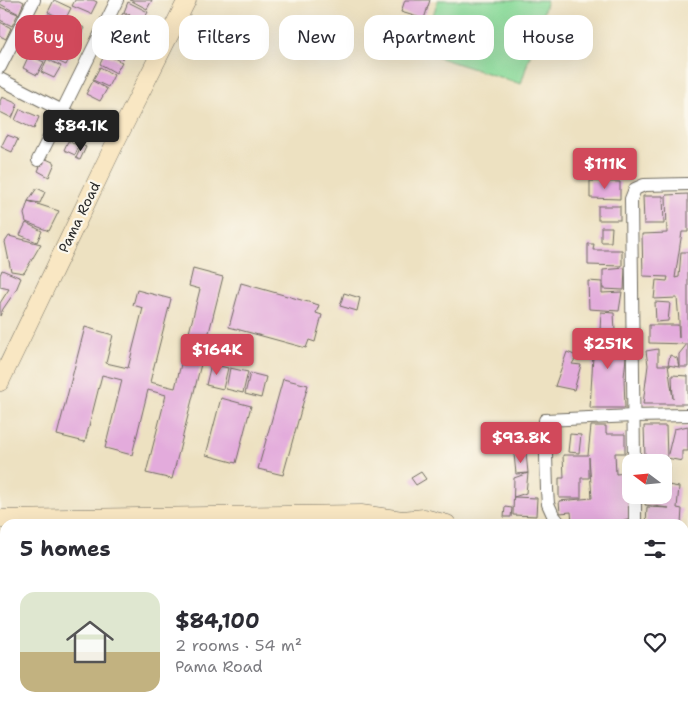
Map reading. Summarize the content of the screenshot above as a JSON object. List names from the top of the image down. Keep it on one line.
{"streets":{"street":["Pama Road"]},"north":"left","page":{"chip":["Buy","Rent","Filters","New","Apartment","House"],"price":["$84.1K","$111K","$251K","$164K","$93.8K"],"heading":"5 homes","list":[{"name":"$84,100","note":"2 rooms · 54 m² · Pama Road"}]}}
